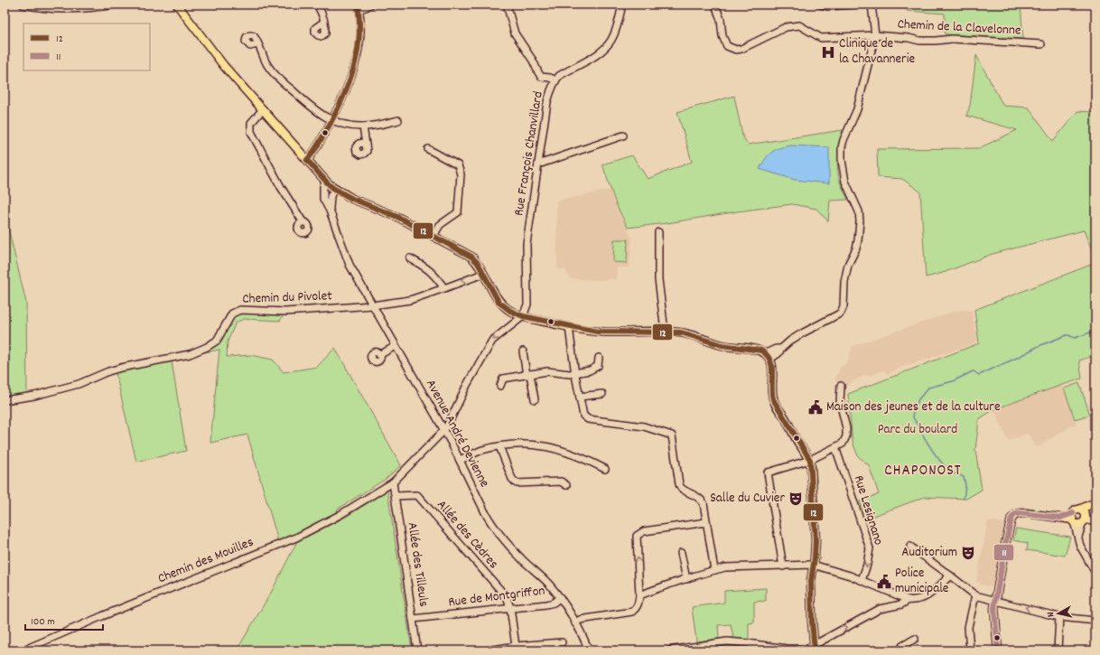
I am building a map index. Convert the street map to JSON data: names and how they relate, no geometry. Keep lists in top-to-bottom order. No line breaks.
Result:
{"streets":{"street":["Chemin de la Clavelonne","Rue François Chanvillard","Chemin du Pivolet","Avenue André Devienne","Rue Lesignano","Allée des Cèdres","Chemin des Mouilles","Allée des Tilleuls","Rue de Montgriffon"]},"crossings":[["Rue François Chanvillard","Chemin des Mouilles"],["Chemin du Pivolet","Avenue André Devienne"],["Avenue André Devienne","Chemin des Mouilles"],["Avenue André Devienne","Rue de Montgriffon"],["Allée des Cèdres","Allée des Tilleuls"],["Allée des Cèdres","Rue de Montgriffon"],["Chemin des Mouilles","Allée des Tilleuls"],["Allée des Tilleuls","Rue de Montgriffon"]],"one_way":["Rue Lesignano"],"districts":["CHAPONOST"],"parks":["Parc du boulard"],"places":{"hospital":["Clinique de la Chavannerie"],"public building":["Maison des jeunes et de la culture","Police municipale"],"theatre":["Salle du Cuvier","Auditorium"]},"lines":["transit line 12","transit line 11"],"legend":["12","11"],"scale_bar":"100 m","north":"left"}
